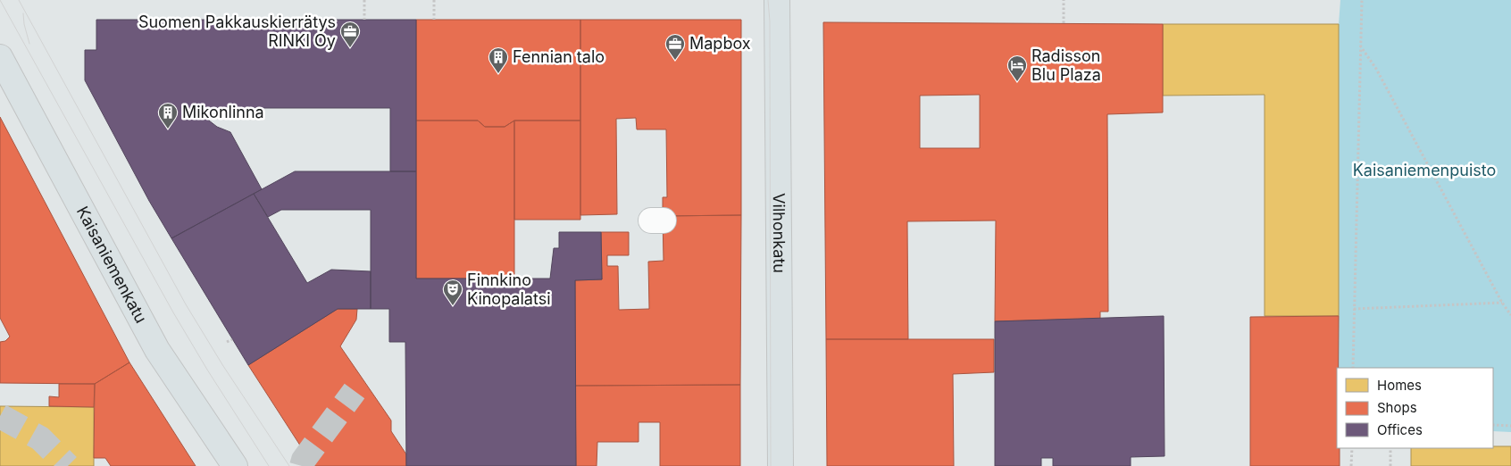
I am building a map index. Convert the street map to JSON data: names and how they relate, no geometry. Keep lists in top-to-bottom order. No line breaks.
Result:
{"streets":{"main road":["Vilhonkatu","Kaisaniemenkatu"]},"parks":["Kaisaniemenpuisto"],"places":{"office":["Suomen Pakkauskierrätys RINKI Oy","Mapbox"],"building":["Fennian talo","Mikonlinna"],"hotel":["Radisson Blu Plaza"],"theatre":["Finnkino Kinopalatsi"]},"legend":["Homes","Shops","Offices"]}
